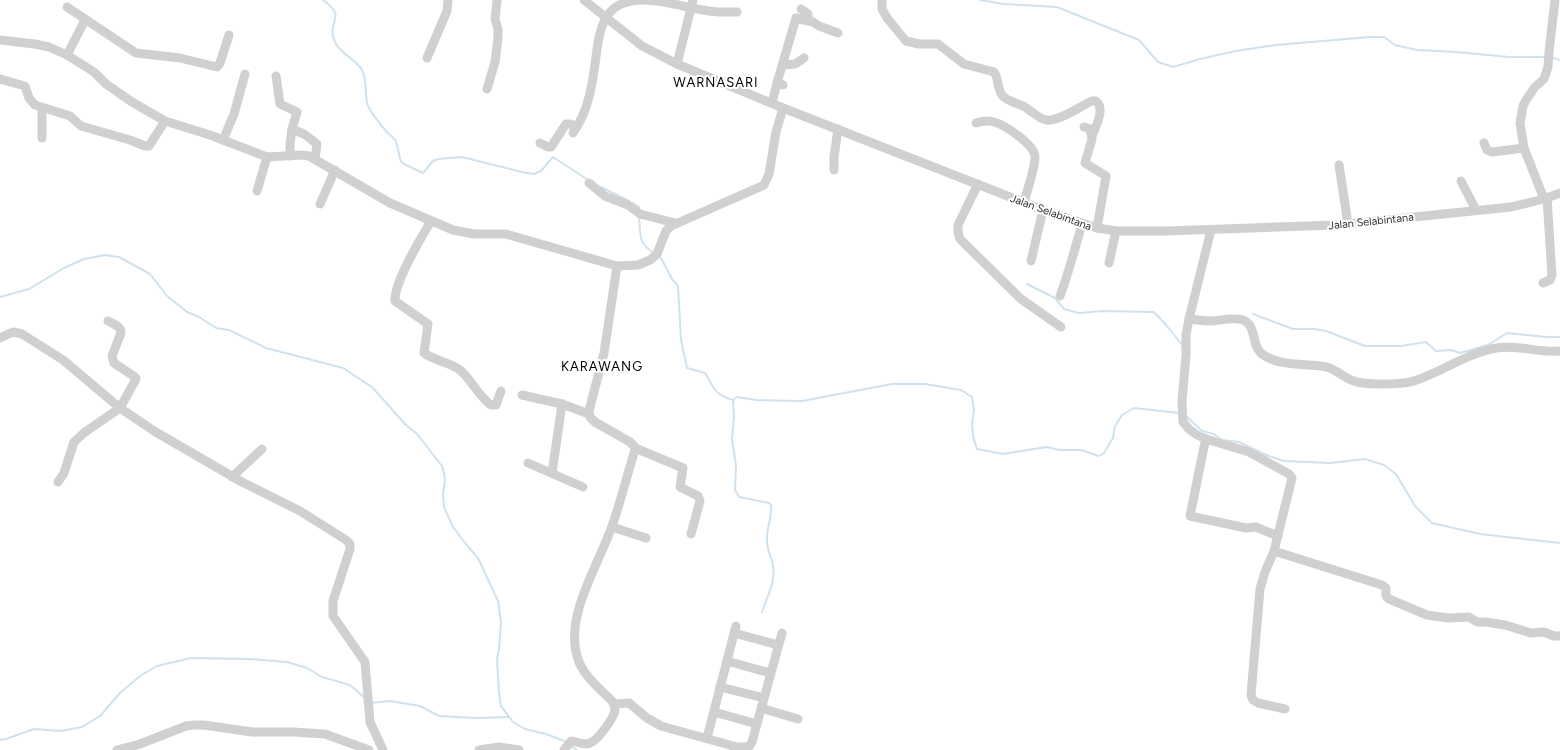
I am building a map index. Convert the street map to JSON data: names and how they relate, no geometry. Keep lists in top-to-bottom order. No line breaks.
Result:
{"streets":{"street":["Jalan Selabintana"]},"districts":["WARNASARI","KARAWANG"]}
